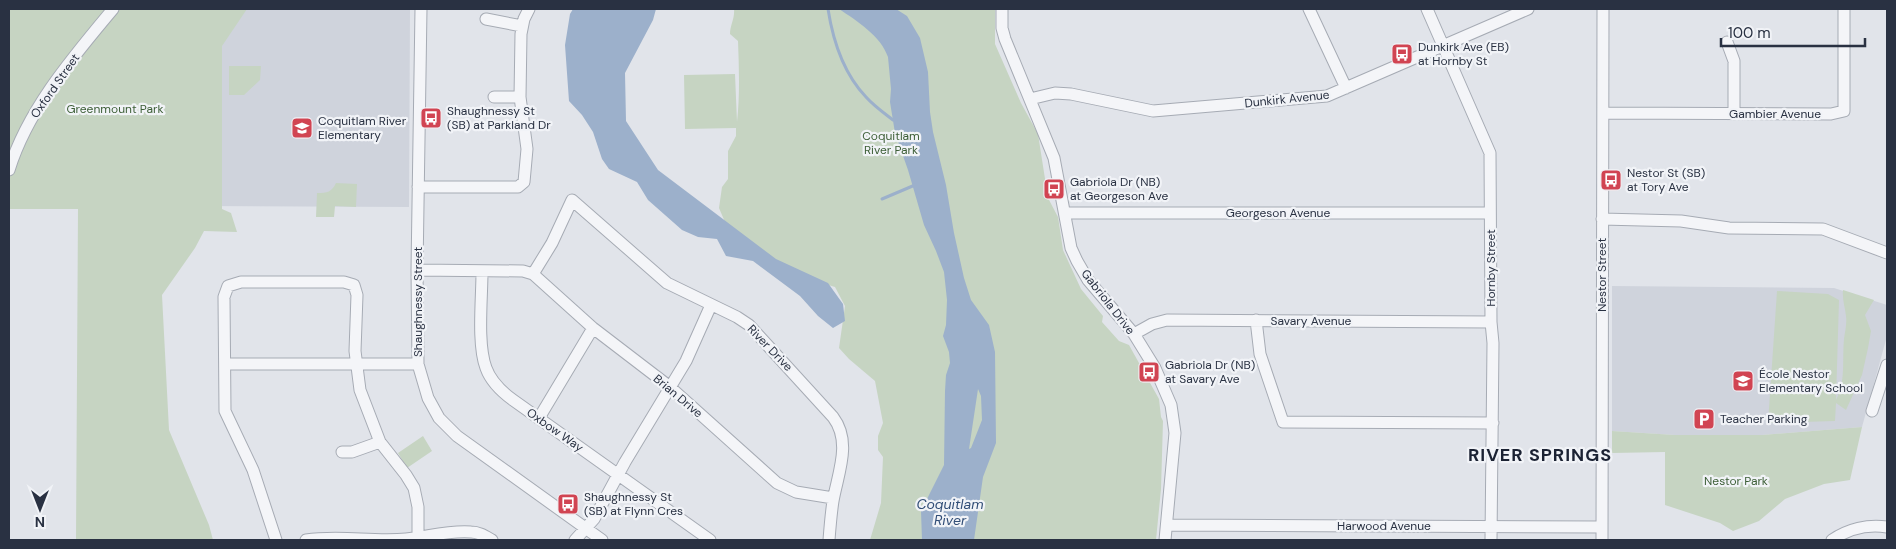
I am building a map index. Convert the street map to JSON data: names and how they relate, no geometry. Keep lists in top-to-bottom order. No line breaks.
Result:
{"streets":{"street":["Oxford Street","Dunkirk Avenue","Gambier Avenue","Georgeson Avenue","Hornby Street","Nestor Street","Shaughnessy Street","Gabriola Drive","Savary Avenue","River Drive","Brian Drive","Oxbow Way","Harwood Avenue"]},"crossings":[["Dunkirk Avenue","Hornby Street"],["Dunkirk Avenue","Gabriola Drive"],["Gambier Avenue","Nestor Street"],["Georgeson Avenue","Hornby Street"],["Georgeson Avenue","Gabriola Drive"],["Hornby Street","Savary Avenue"],["Hornby Street","Harwood Avenue"],["Nestor Street","Harwood Avenue"],["Gabriola Drive","Savary Avenue"],["Gabriola Drive","Harwood Avenue"],["River Drive","Brian Drive"]],"districts":["RIVER SPRINGS"],"water":["Coquitlam River"],"parks":["Greenmount Park","Coquitlam River Park","Nestor Park"],"places":{"bus stop":["Dunkirk Ave (EB) at Hornby St","Shaughnessy St (SB) at Parkland Dr","Nestor St (SB) at Tory Ave","Gabriola Dr (NB) at Georgeson Ave","Gabriola Dr (NB) at Savary Ave","Shaughnessy St (SB) at Flynn Cres"],"school or university":["Coquitlam River Elementary","École Nestor Elementary School"],"parking":["Teacher Parking"]},"scale_bar":"100 m","north":"bottom"}
